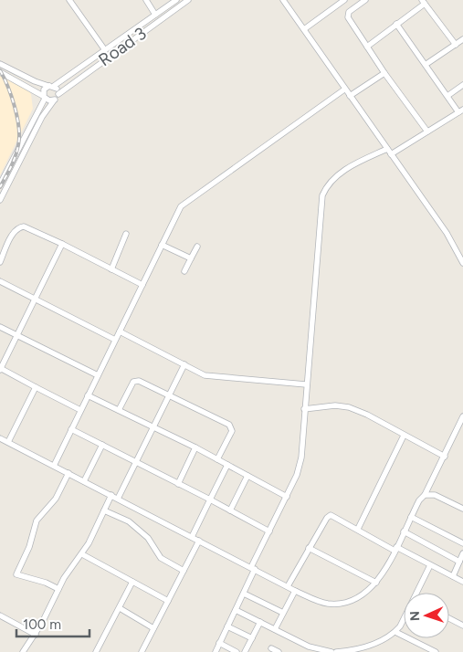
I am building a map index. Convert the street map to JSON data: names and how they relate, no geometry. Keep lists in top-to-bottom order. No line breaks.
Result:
{"streets":{"street":["Road 3"]},"scale_bar":"100 m","north":"left"}
